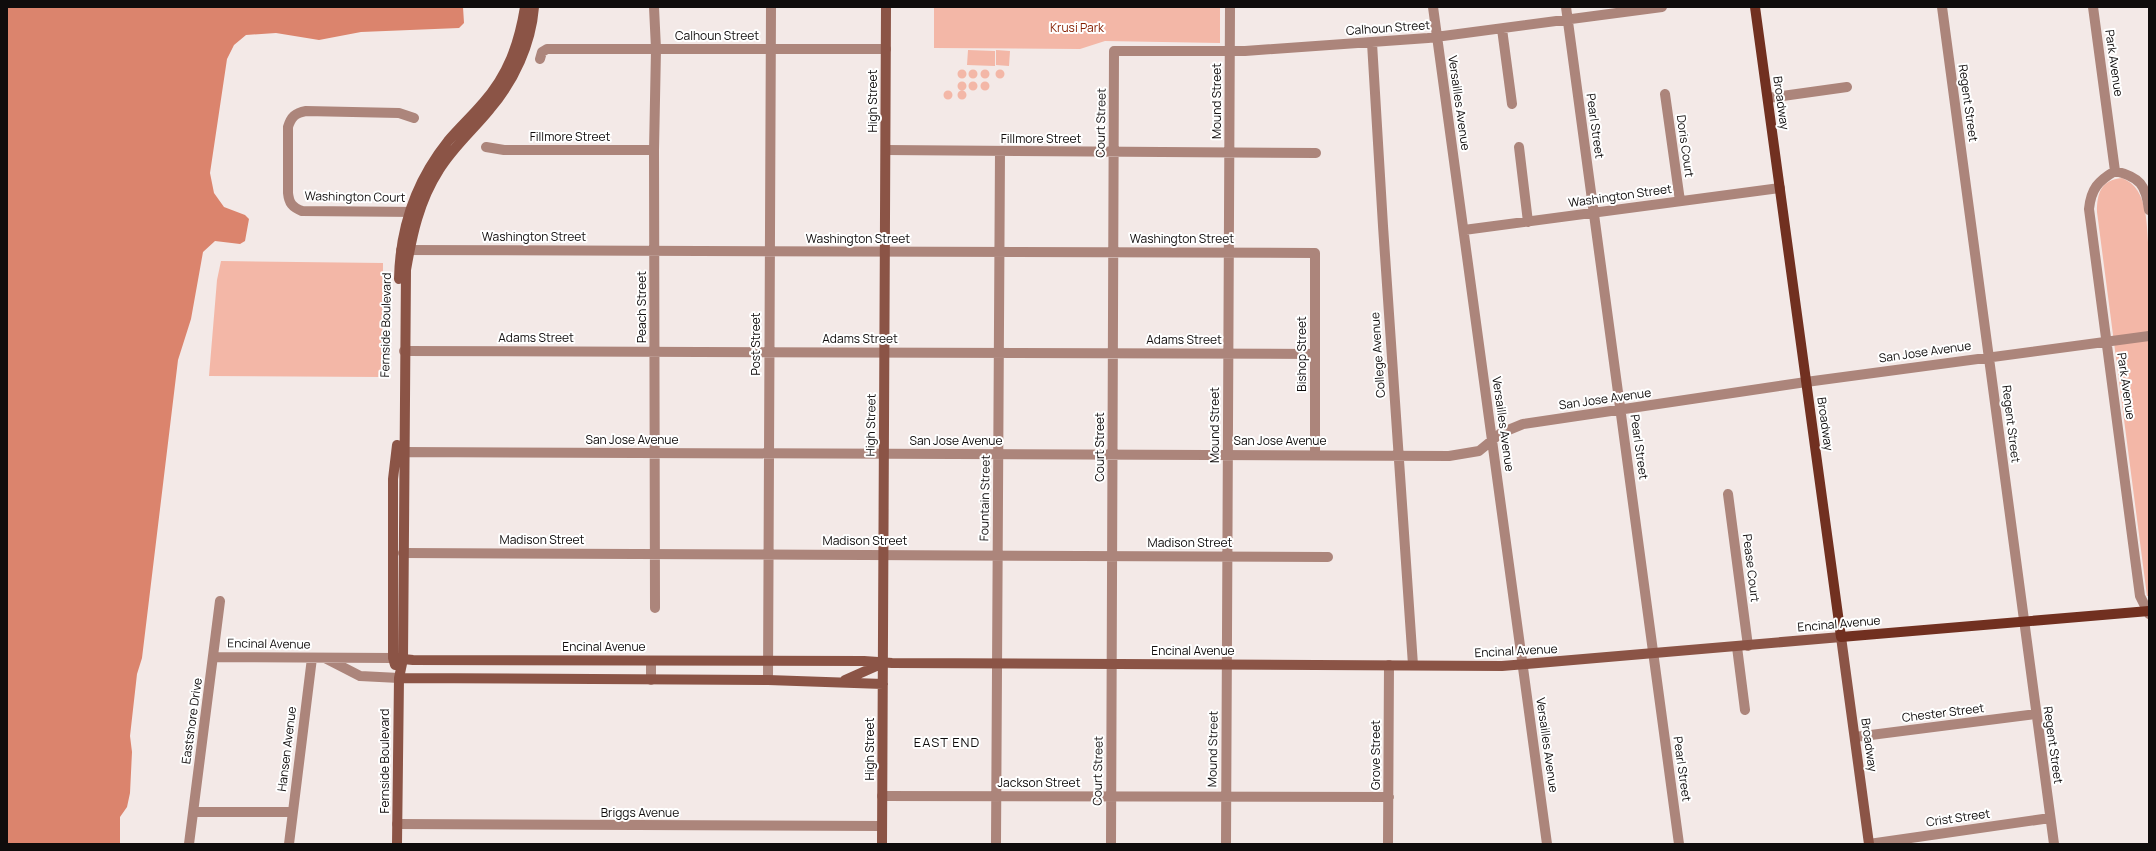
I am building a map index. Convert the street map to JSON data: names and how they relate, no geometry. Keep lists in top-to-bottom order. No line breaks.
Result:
{"streets":{"main road":["High Street","Broadway","Fernside Boulevard","Encinal Avenue"],"street":["Calhoun Street","Park Avenue","Mound Street","Versailles Avenue","Regent Street","Court Street","Pearl Street","Fillmore Street","Doris Court","Washington Street","Washington Court","Peach Street","Adams Street","Post Street","San Jose Avenue","Bishop Street","College Avenue","Fountain Street","Madison Street","Pease Court","Chester Street","Eastshore Drive","Hansen Avenue","Grove Street","Jackson Street","Briggs Avenue","Crist Street"]},"crossings":[["Calhoun Street","High Street"],["Calhoun Street","Mound Street"],["Calhoun Street","Versailles Avenue"],["Calhoun Street","Court Street"],["Calhoun Street","Pearl Street"],["Calhoun Street","Peach Street"],["Calhoun Street","Post Street"],["Calhoun Street","College Avenue"],["Park Avenue","San Jose Avenue"],["Park Avenue","Encinal Avenue"],["High Street","Fillmore Street"],["High Street","Washington Street"],["High Street","Adams Street"],["High Street","San Jose Avenue"],["High Street","Madison Street"],["High Street","Encinal Avenue"],["High Street","Jackson Street"],["High Street","Briggs Avenue"],["Mound Street","Fillmore Street"],["Mound Street","Washington Street"],["Mound Street","Adams Street"],["Mound Street","San Jose Avenue"],["Mound Street","Madison Street"],["Mound Street","Encinal Avenue"],["Mound Street","Jackson Street"],["Versailles Avenue","Washington Street"],["Versailles Avenue","San Jose Avenue"],["Versailles Avenue","Encinal Avenue"],["Broadway","Washington Street"],["Broadway","San Jose Avenue"],["Broadway","Encinal Avenue"],["Broadway","Chester Street"],["Broadway","Crist Street"],["Regent Street","San Jose Avenue"],["Regent Street","Encinal Avenue"],["Regent Street","Chester Street"],["Regent Street","Crist Street"],["Court Street","Fillmore Street"],["Court Street","Washington Street"],["Court Street","Adams Street"],["Court Street","San Jose Avenue"],["Court Street","Madison Street"],["Court Street","Encinal Avenue"],["Court Street","Jackson Street"],["Pearl Street","Washington Street"],["Pearl Street","San Jose Avenue"],["Pearl Street","Encinal Avenue"],["Fillmore Street","Peach Street"],["Fillmore Street","Fountain Street"],["Doris Court","Washington Street"],["Washington Street","Peach Street"],["Washington Street","Fernside Boulevard"],["Washington Street","Post Street"],["Washington Street","Bishop Street"],["Washington Street","Fountain Street"],["Washington Court","Fernside Boulevard"],["Peach Street","Adams Street"],["Peach Street","San Jose Avenue"],["Peach Street","Madison Street"],["Fernside Boulevard","Adams Street"],["Fernside Boulevard","San Jose Avenue"],["Fernside Boulevard","Madison Street"],["Fernside Boulevard","Encinal Avenue"],["Fernside Boulevard","Briggs Avenue"],["Adams Street","Post Street"],["Adams Street","Bishop Street"],["Adams Street","Fountain Street"],["Post Street","San Jose Avenue"],["Post Street","Madison Street"],["Post Street","Encinal Avenue"],["San Jose Avenue","Bishop Street"],["San Jose Avenue","College Avenue"],["San Jose Avenue","Fountain Street"],["College Avenue","Encinal Avenue"],["Fountain Street","Madison Street"],["Fountain Street","Encinal Avenue"],["Fountain Street","Jackson Street"],["Pease Court","Encinal Avenue"],["Encinal Avenue","Eastshore Drive"],["Encinal Avenue","Hansen Avenue"],["Encinal Avenue","Grove Street"],["Grove Street","Jackson Street"]],"districts":["EAST END"],"parks":["Krusi Park"]}
